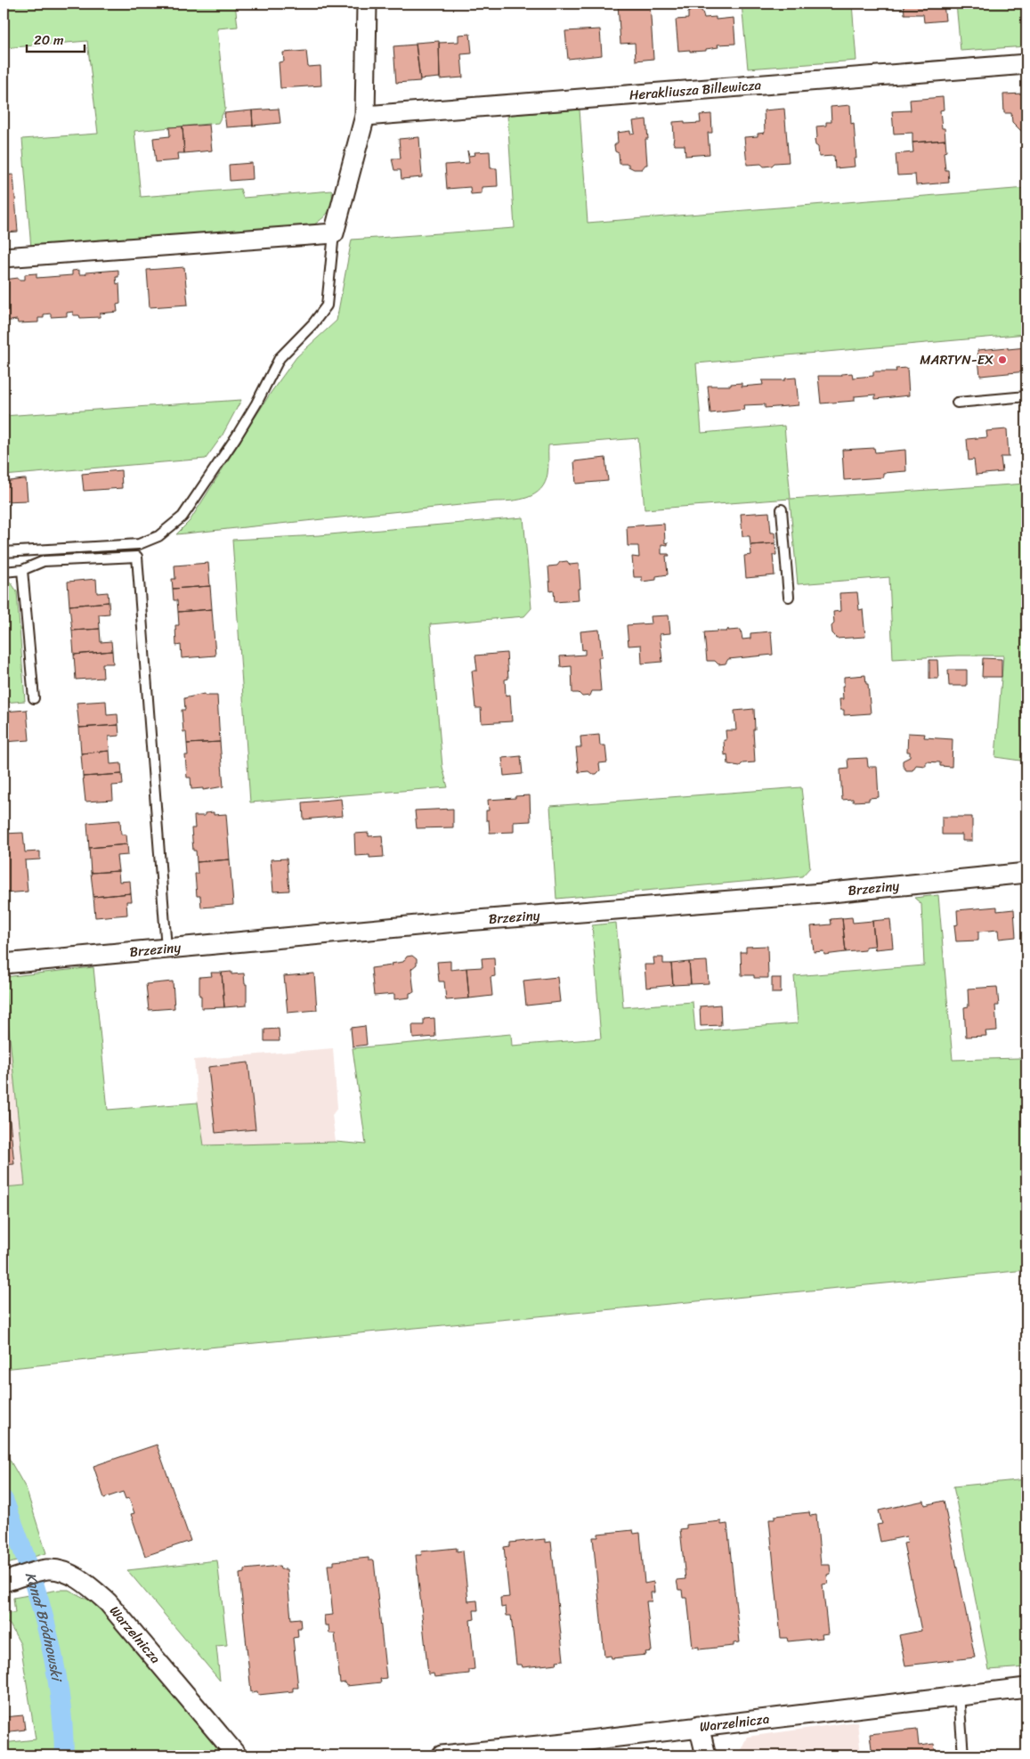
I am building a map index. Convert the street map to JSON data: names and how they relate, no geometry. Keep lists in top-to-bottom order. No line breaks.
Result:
{"streets":{"street":["Herakliusza Billewicza","Brzeziny","Warzelnicza"]},"water":["Kanał Bródnowski"],"places":["MARTYN-EX"],"scale_bar":"20 m"}
